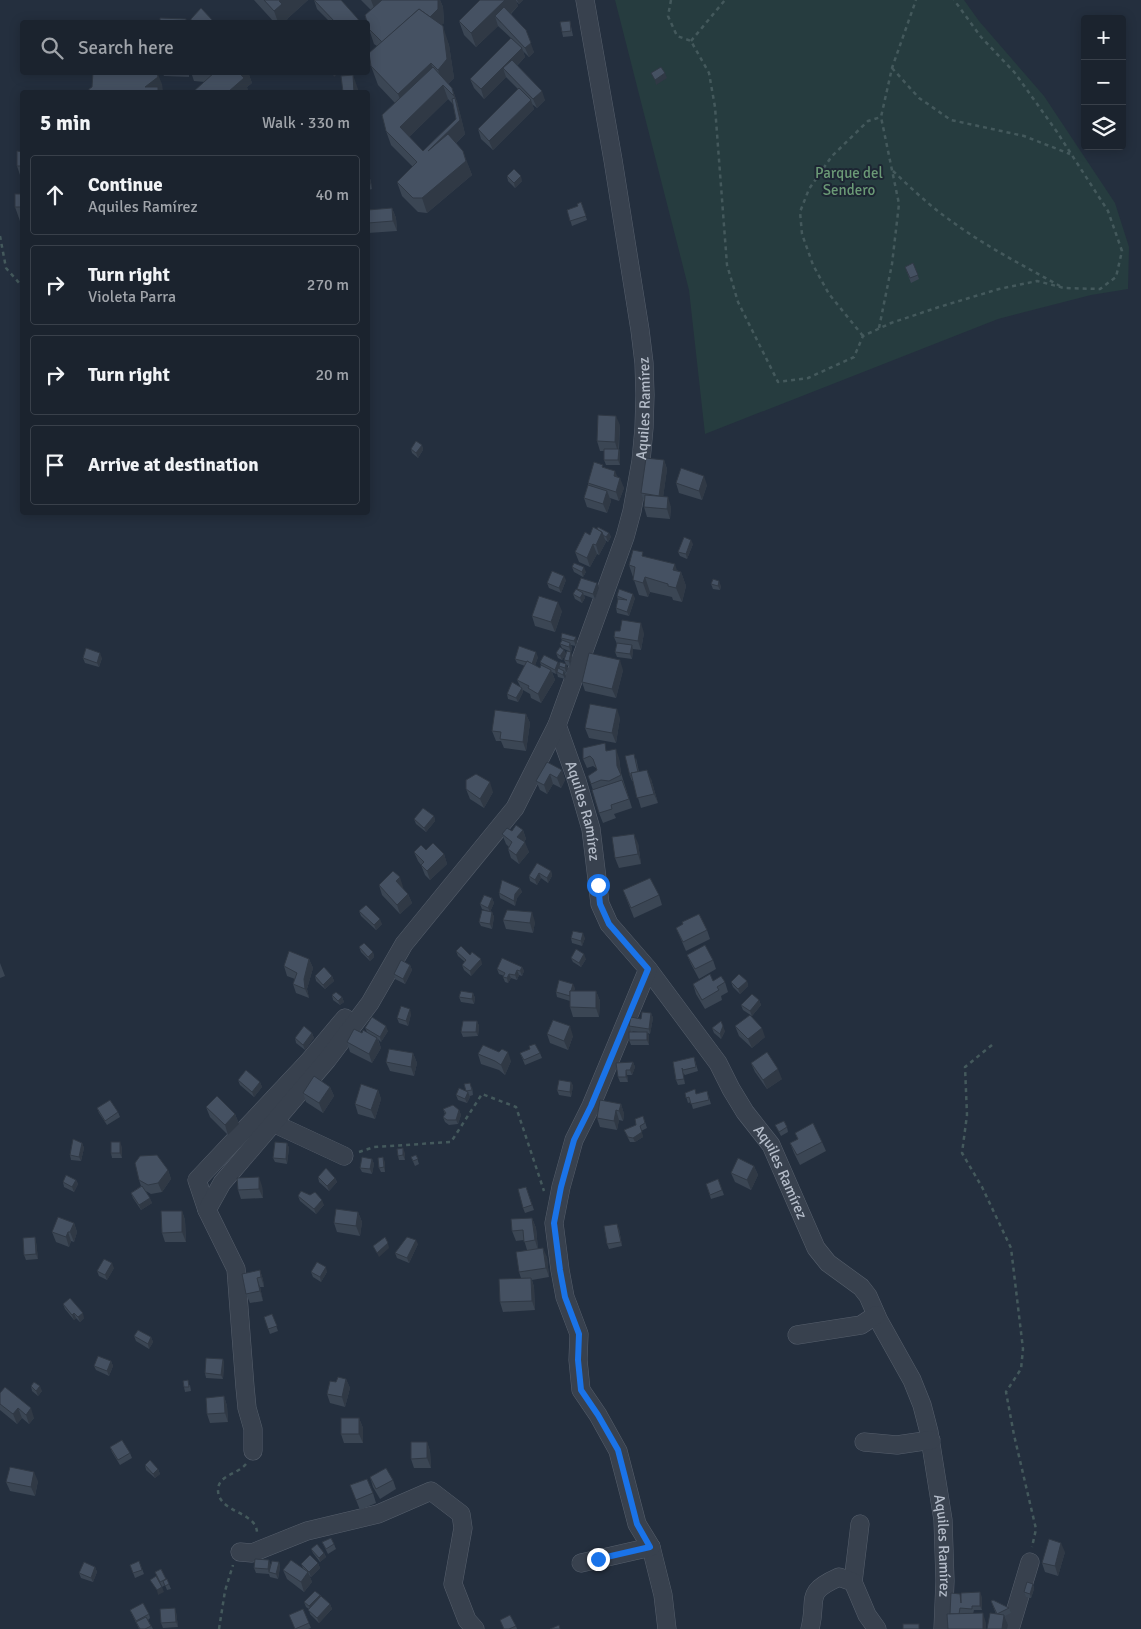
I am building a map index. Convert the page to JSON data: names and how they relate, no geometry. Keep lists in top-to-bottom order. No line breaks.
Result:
{"streets":{"street":["Aquiles Ramírez"]},"parks":["Parque del Sendero"],"page":{"map_buttons":["+","−"],"search":"Search here","heading":["5 min","Walk · 330 m"],"list":[["Continue","Aquiles Ramírez","40 m"],["Turn right","Violeta Parra","270 m"],["Turn right","20 m"],"Arrive at destination"]}}
